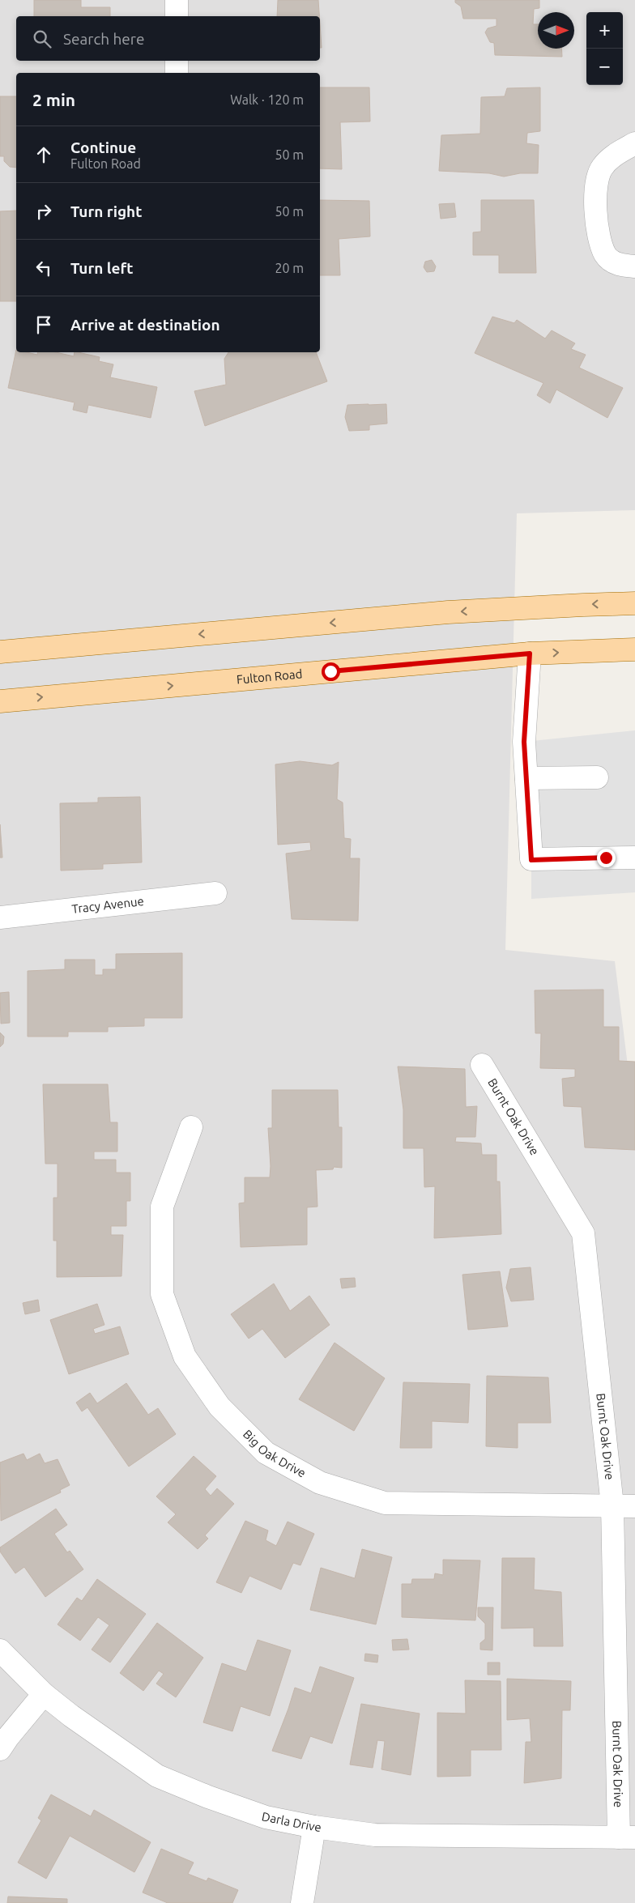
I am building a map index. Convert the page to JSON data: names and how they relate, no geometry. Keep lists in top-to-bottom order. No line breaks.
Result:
{"streets":{"main road":["Fulton Road"],"street":["Tracy Avenue","Burnt Oak Drive","Big Oak Drive","Darla Drive"]},"crossings":[["Burnt Oak Drive","Big Oak Drive"],["Burnt Oak Drive","Darla Drive"]],"north":"right","page":{"map_buttons":["+","−"],"search":"Search here","heading":["2 min","Walk · 120 m"],"list":[["Continue","Fulton Road","50 m"],["Turn right","50 m"],["Turn left","20 m"],"Arrive at destination"]}}
